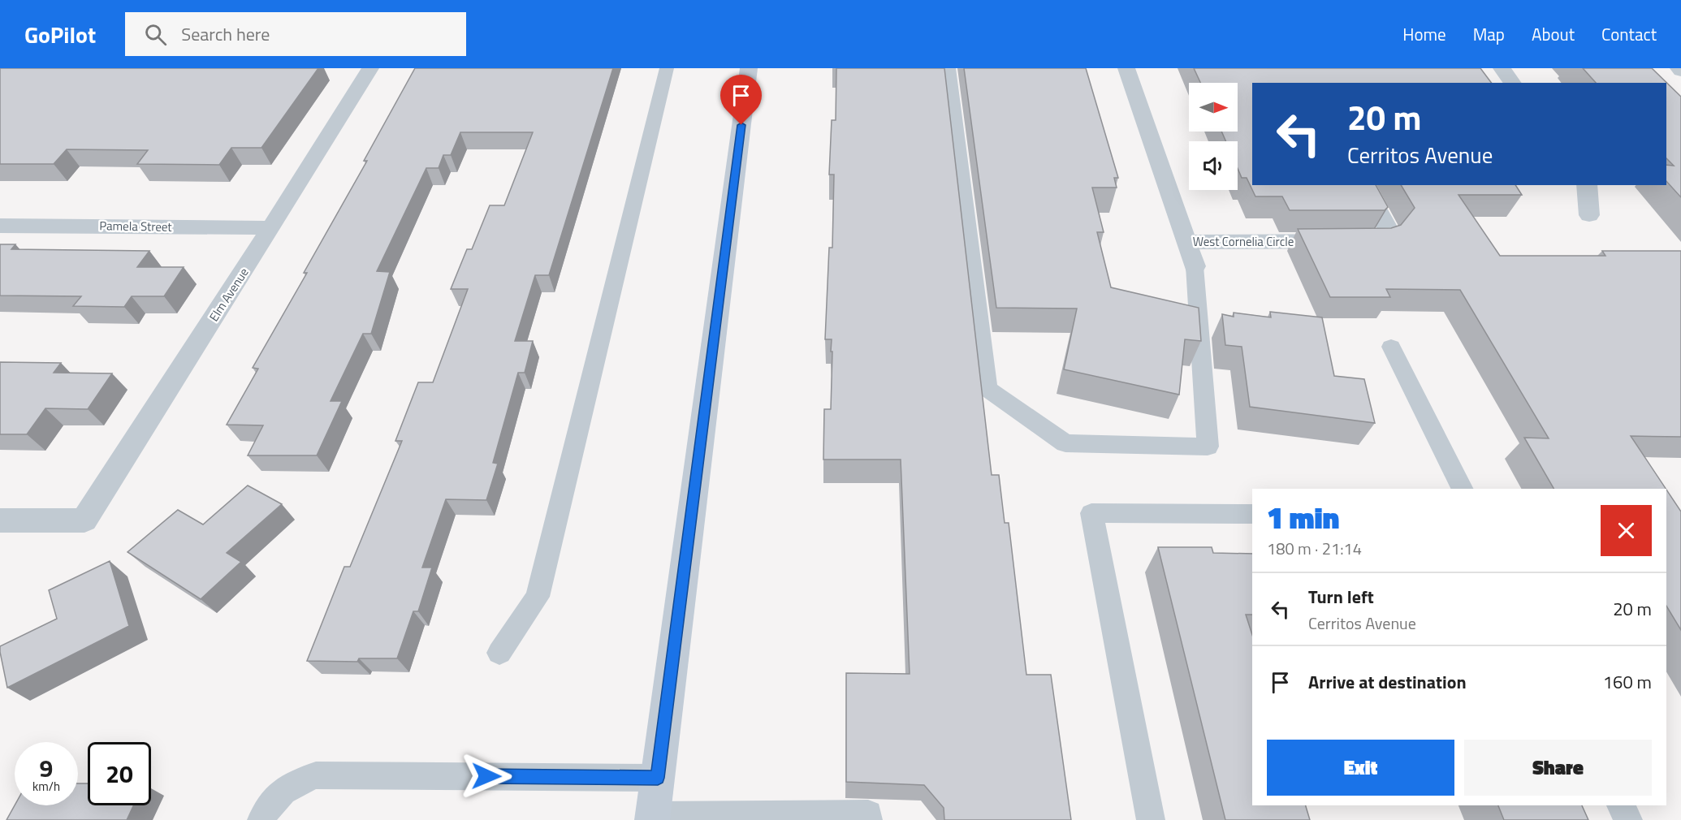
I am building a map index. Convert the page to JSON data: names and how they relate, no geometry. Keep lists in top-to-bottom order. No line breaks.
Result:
{"streets":{"street":["Pamela Street","West Cornelia Circle","Elm Avenue"]},"crossings":[["Pamela Street","Elm Avenue"]],"north":"right","page":{"header":"GoPilot","search":"Search here","nav":["Home","Map","About","Contact"],"turn":["20 m","Cerritos Avenue"],"heading":["1 min","180 m · 21:14"],"list":[{"name":"Turn left","note":"Cerritos Avenue","value":"20 m"},{"name":"Arrive at destination","value":"160 m"}],"buttons":["Exit","Share"],"speed":"9 km/h","limit":"20"}}
